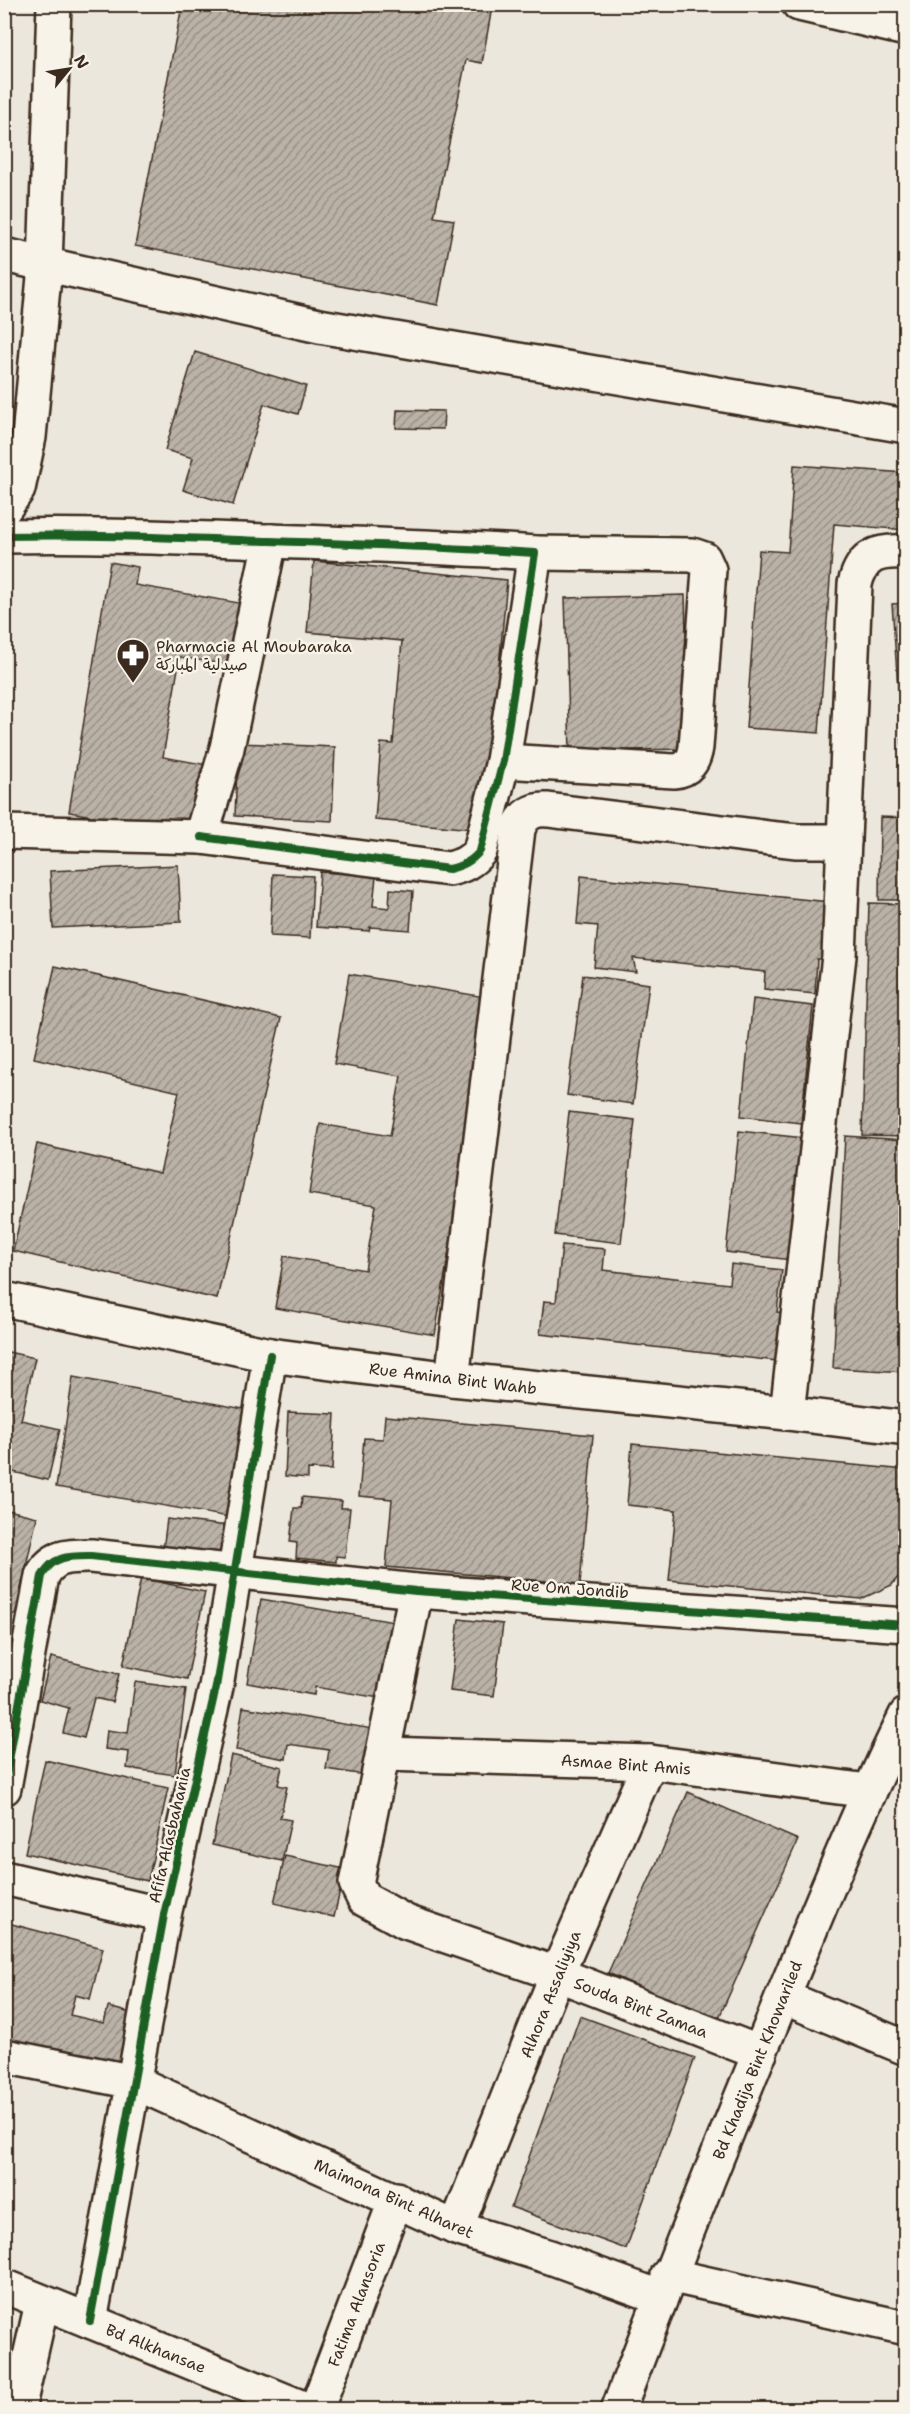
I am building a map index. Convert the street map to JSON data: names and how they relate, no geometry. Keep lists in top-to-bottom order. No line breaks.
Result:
{"streets":{"street":["Rue Amina Bint Wahb","Rue Om Jondib","Asmae Bint Amis","Afifa Alasbahania","Alhora Assaliyiya","Souda Bint Zamaa","Bd Khadija Bint Khowariled","Maimona Bint Alharet","Fatima Alansoria","Bd Alkhansae"]},"crossings":[["Rue Amina Bint Wahb","Afifa Alasbahania"],["Rue Om Jondib","Afifa Alasbahania"],["Asmae Bint Amis","Alhora Assaliyiya"],["Asmae Bint Amis","Souda Bint Zamaa"],["Asmae Bint Amis","Bd Khadija Bint Khowariled"],["Afifa Alasbahania","Maimona Bint Alharet"],["Afifa Alasbahania","Bd Alkhansae"],["Alhora Assaliyiya","Souda Bint Zamaa"],["Alhora Assaliyiya","Maimona Bint Alharet"],["Souda Bint Zamaa","Bd Khadija Bint Khowariled"],["Bd Khadija Bint Khowariled","Maimona Bint Alharet"],["Maimona Bint Alharet","Fatima Alansoria"]],"places":{"pharmacy":["Pharmacie Al Moubaraka صيدلية المباركة"]},"north":"top right"}
